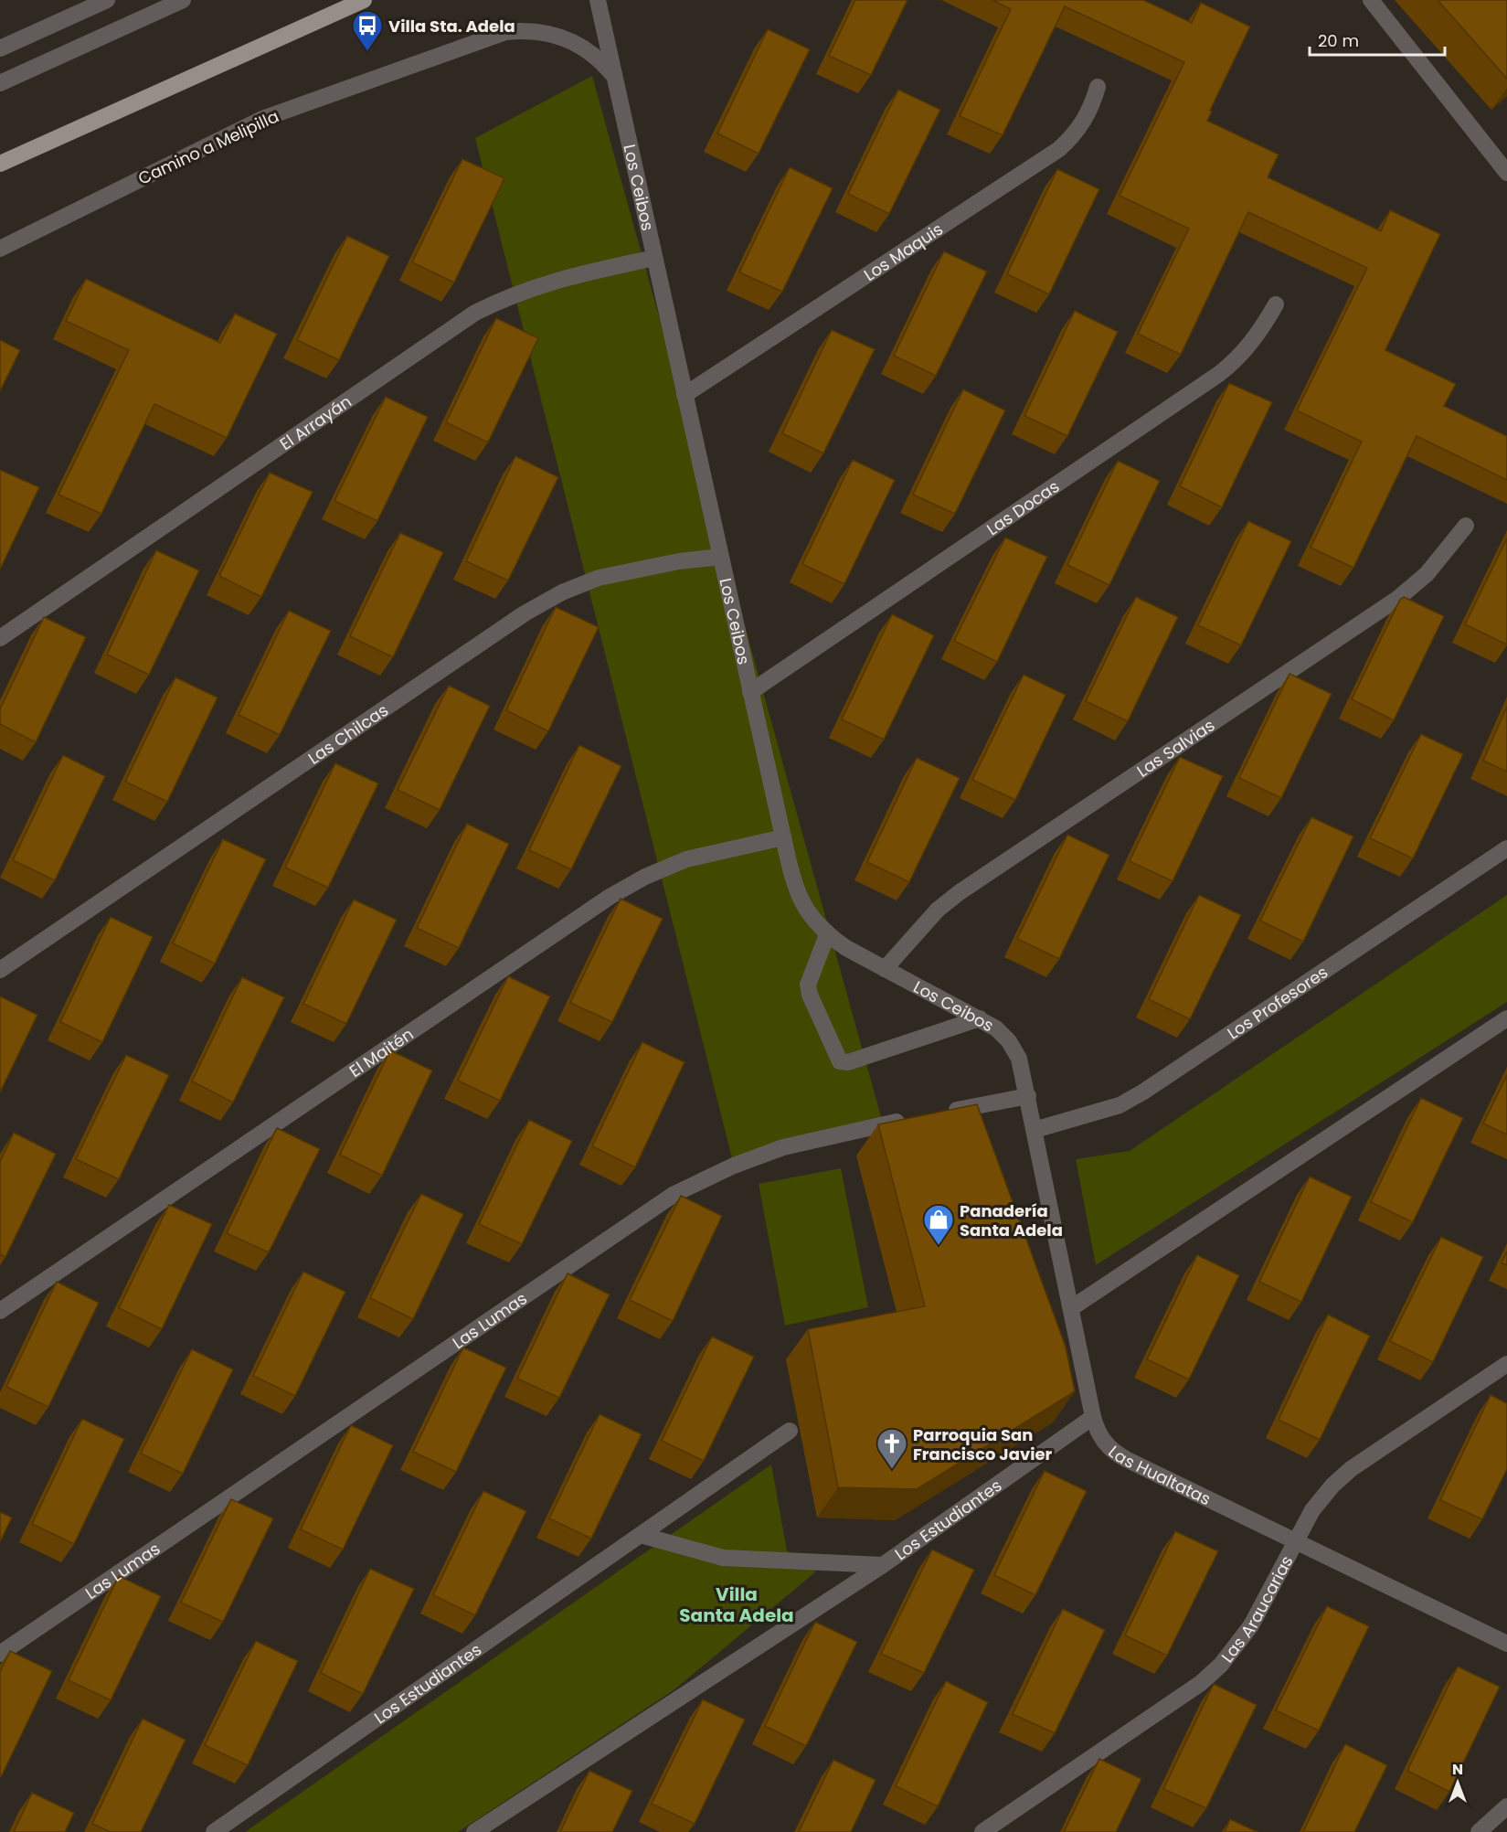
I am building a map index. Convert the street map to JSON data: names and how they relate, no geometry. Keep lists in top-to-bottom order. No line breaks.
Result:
{"streets":{"street":["Camino a Melipilla","Los Ceibos","Los Maquis","El Arrayán","Las Docas","Las Chilcas","Las Salvias","Los Profesores","El Maitén","Las Lumas","Las Hualtatas","Los Estudiantes","Las Araucarias"]},"crossings":[["Camino a Melipilla","Los Ceibos"],["Los Ceibos","Los Maquis"],["Los Ceibos","El Arrayán"],["Los Ceibos","Las Docas"],["Los Ceibos","Las Chilcas"],["Los Ceibos","Las Salvias"],["Los Ceibos","Los Profesores"],["Los Ceibos","El Maitén"],["Los Ceibos","Las Hualtatas"],["Los Profesores","Las Hualtatas"],["Las Hualtatas","Los Estudiantes"],["Las Hualtatas","Las Araucarias"]],"districts":["Villa Santa Adela"],"places":{"bus stop":["Villa Sta. Adela"],"shop":["Panadería Santa Adela"],"church":["Parroquia San Francisco Javier"]},"scale_bar":"20 m","north":"top"}
